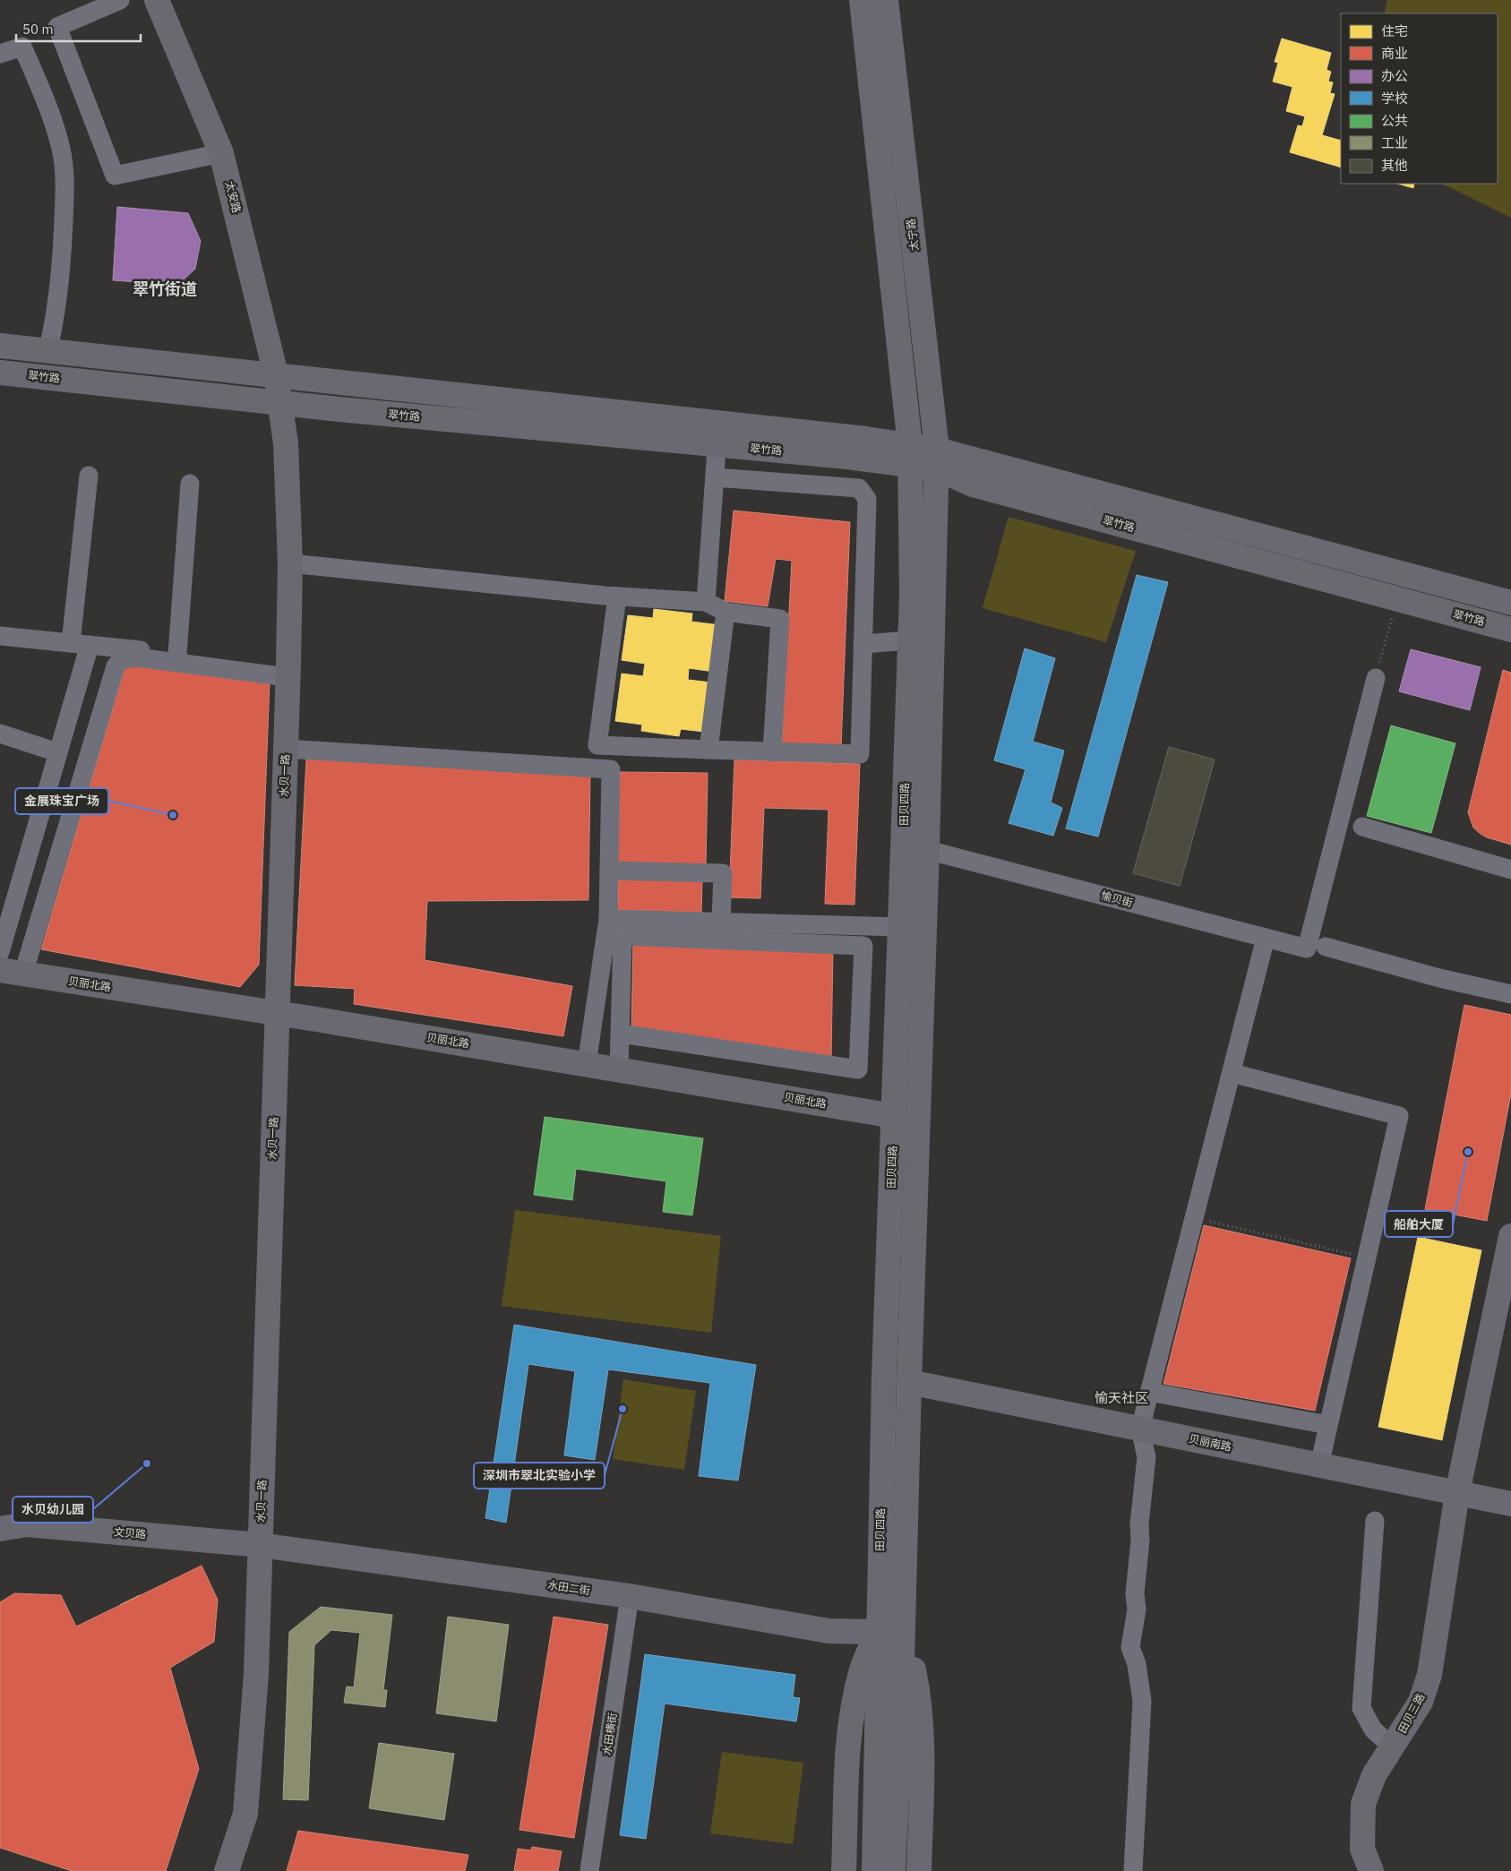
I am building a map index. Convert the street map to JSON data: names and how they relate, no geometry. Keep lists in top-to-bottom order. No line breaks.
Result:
{"streets":{"main road":["太安路","太宁路","翠竹路","水贝一路","田贝四路","贝丽北路","贝丽南路","文贝路","水田二街","田贝三路"],"street":["愉贝街","水田横街"]},"crossings":[["太安路","翠竹路"],["太安路","水贝一路"],["太宁路","翠竹路"],["太宁路","田贝四路"],["翠竹路","水贝一路"],["翠竹路","田贝四路"],["水贝一路","贝丽北路"],["水贝一路","文贝路"],["水贝一路","水田二街"],["田贝四路","愉贝街"],["田贝四路","贝丽北路"],["田贝四路","贝丽南路"],["田贝四路","水田二街"],["贝丽南路","田贝三路"],["文贝路","水田二街"],["水田二街","水田横街"]],"districts":["翠竹街道","愉天社区"],"places":["金展珠宝广场","船舶大厦","深圳市翠北实验小学","水贝幼儿园"],"legend":["住宅","商业","办公","学校","公共","工业","其他"],"scale_bar":"50 m"}
